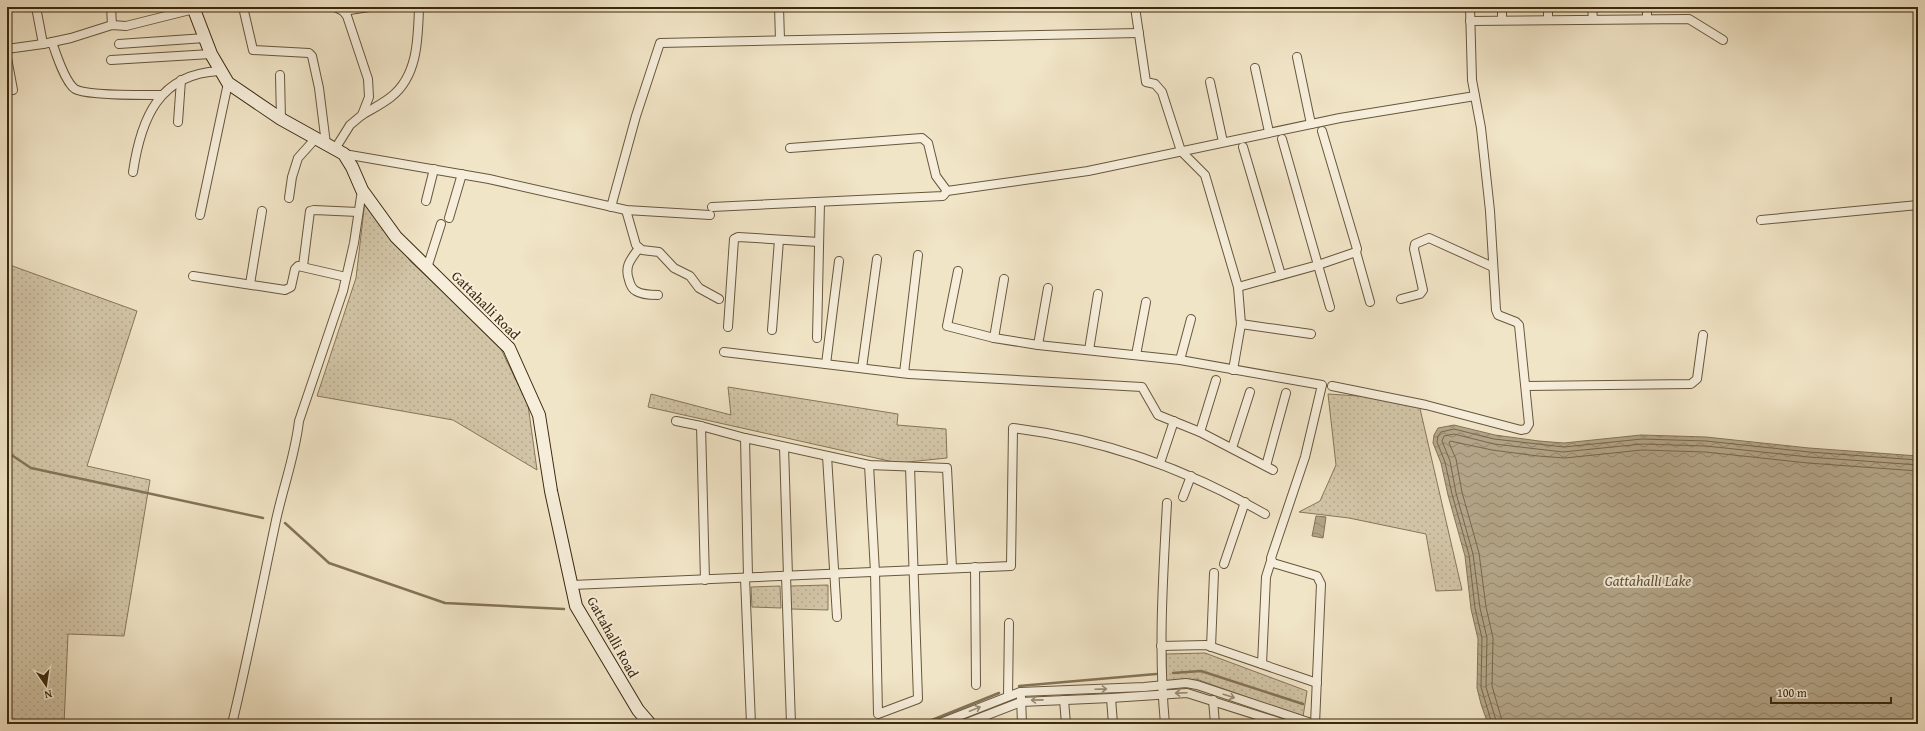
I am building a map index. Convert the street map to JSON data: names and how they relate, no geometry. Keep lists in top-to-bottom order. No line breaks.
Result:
{"streets":{"main road":["Gattahalli Road"]},"water":["Gattahalli Lake"],"scale_bar":"100 m","north":"bottom"}
